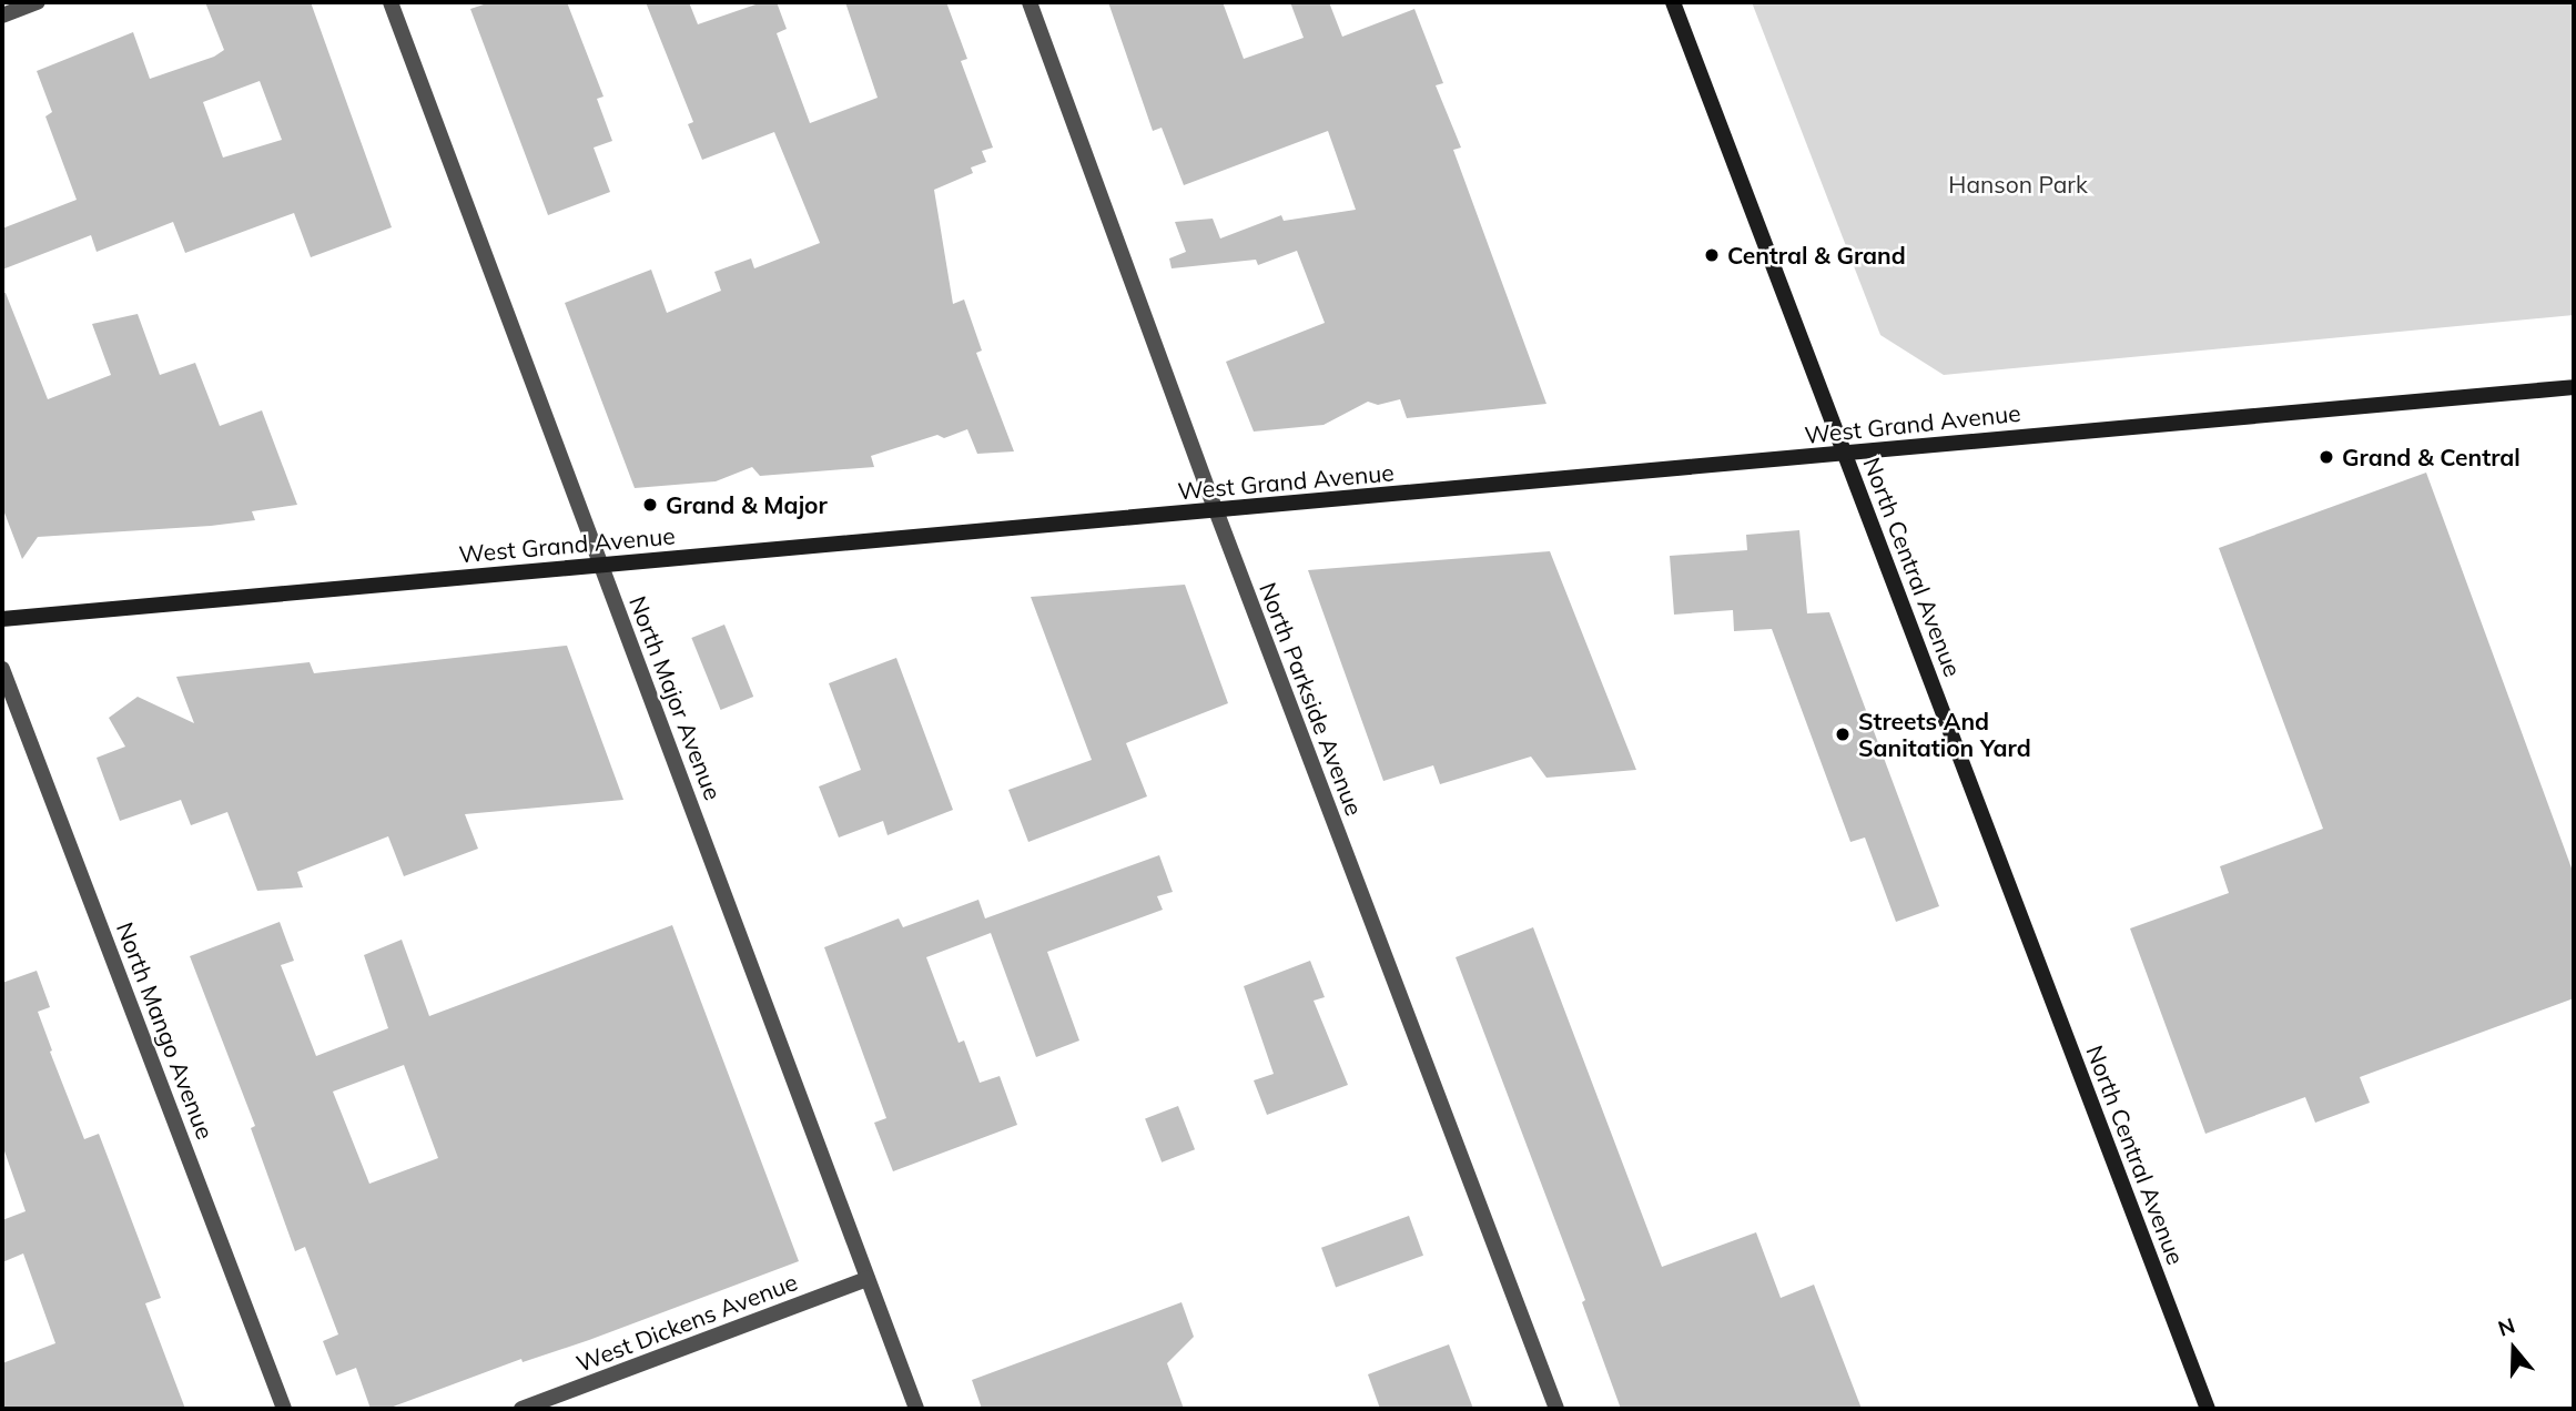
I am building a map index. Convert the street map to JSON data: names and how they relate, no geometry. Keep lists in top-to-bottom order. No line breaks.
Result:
{"streets":{"main road":["West Grand Avenue","North Central Avenue"],"street":["North Major Avenue","North Parkside Avenue","North Mango Avenue","West Dickens Avenue"]},"crossings":[["West Grand Avenue","North Central Avenue"],["West Grand Avenue","North Major Avenue"],["West Grand Avenue","North Parkside Avenue"],["North Major Avenue","West Dickens Avenue"]],"parks":["Hanson Park"],"places":["Central & Grand","Grand & Central","Grand & Major","Streets And Sanitation Yard"],"north":"top"}
